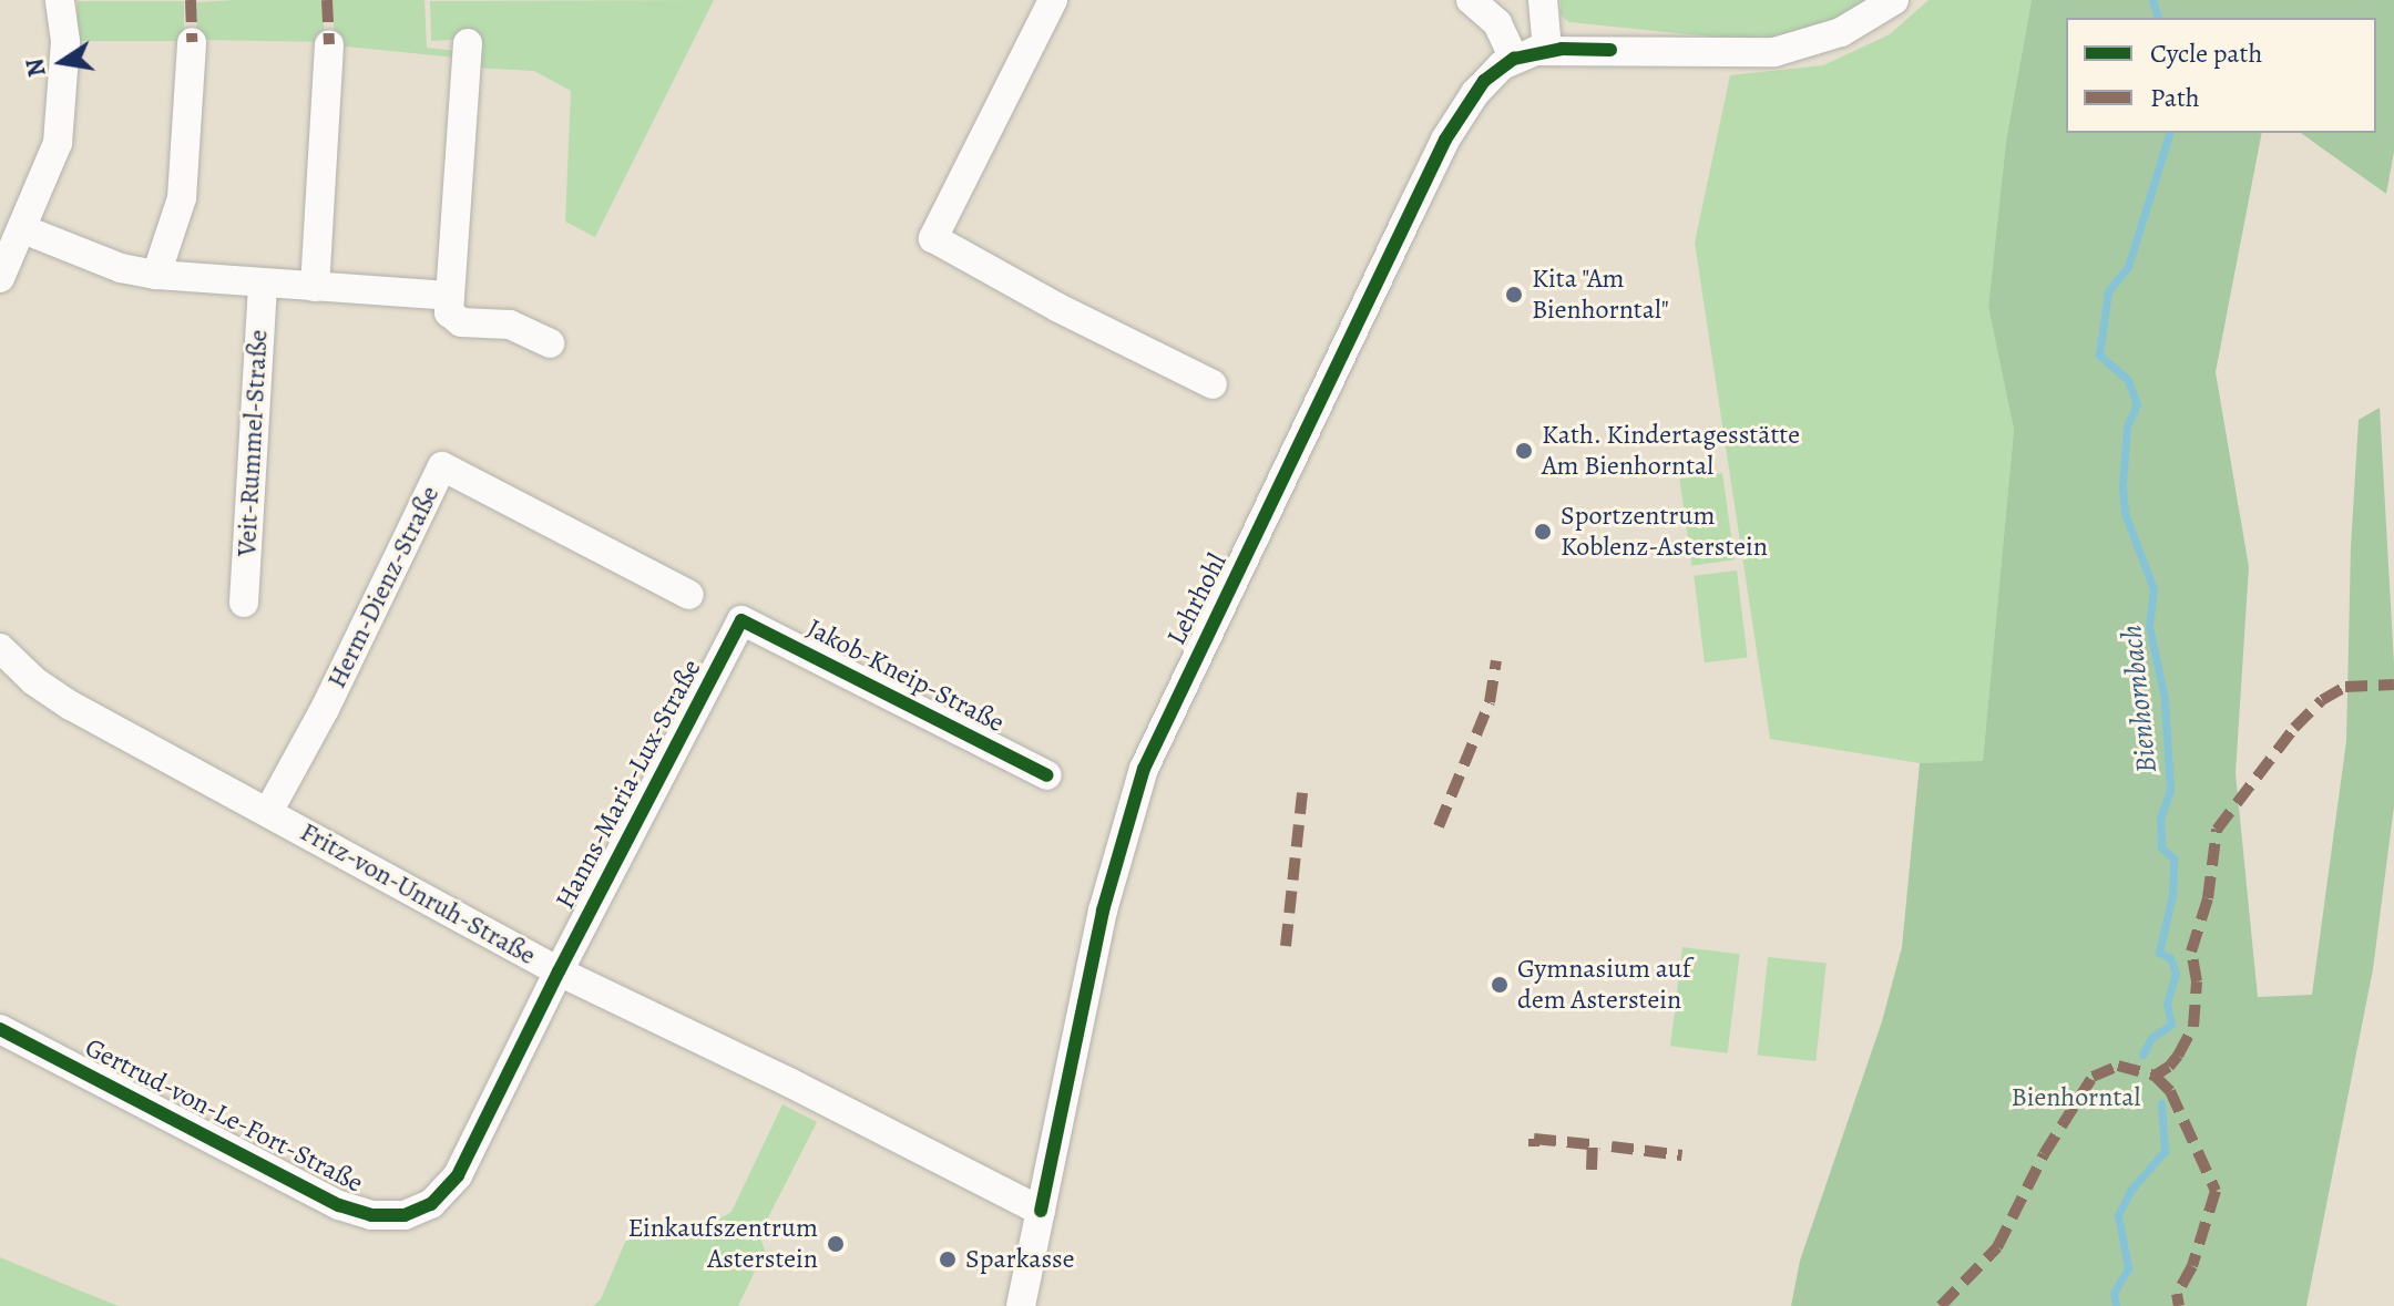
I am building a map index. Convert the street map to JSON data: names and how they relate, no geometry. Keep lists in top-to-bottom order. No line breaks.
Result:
{"streets":{"street":["Veit-Rummel-Straße","Herm-Dienz-Straße","Lehrhohl","Jakob-Kneip-Straße","Hanns-Maria-Lux-Straße","Fritz-von-Unruh-Straße","Gertrud-von-Le-Fort-Straße"]},"crossings":[["Herm-Dienz-Straße","Fritz-von-Unruh-Straße"],["Lehrhohl","Fritz-von-Unruh-Straße"],["Jakob-Kneip-Straße","Hanns-Maria-Lux-Straße"],["Hanns-Maria-Lux-Straße","Fritz-von-Unruh-Straße"],["Hanns-Maria-Lux-Straße","Gertrud-von-Le-Fort-Straße"],["Fritz-von-Unruh-Straße","Gertrud-von-Le-Fort-Straße"]],"water":["Bienhornbach"],"parks":["Bienhorntal"],"places":["Kita \"Am Bienhorntal\"","Kath. Kindertagesstätte Am Bienhorntal","Sportzentrum Koblenz-Asterstein","Gymnasium auf dem Asterstein","Einkaufszentrum Asterstein","Sparkasse"],"legend":["Cycle path","Path"],"north":"left"}
